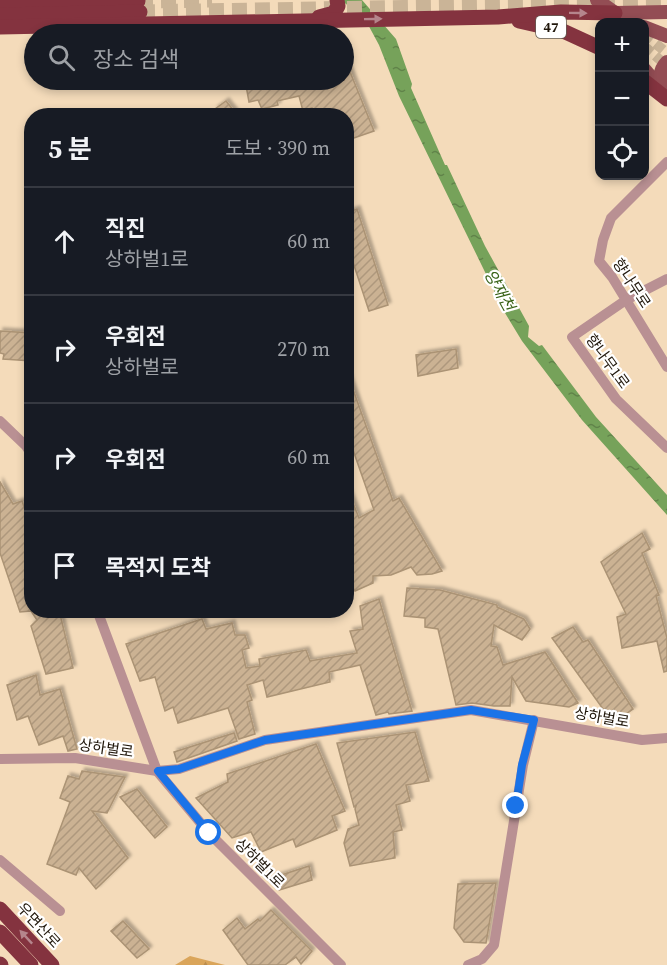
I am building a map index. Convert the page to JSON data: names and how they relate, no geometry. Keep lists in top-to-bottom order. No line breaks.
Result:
{"streets":{"highway":["47","우면산로"],"street":["향나무로","향나무1로","상하벌로","상하벌1로"]},"crossings":[["향나무로","향나무1로"],["상하벌로","상하벌1로"]],"water":["양재천"],"page":{"map_buttons":["+","−"],"search":"장소 검색","heading":["5 분","도보 · 390 m"],"list":[["직진","상하벌1로","60 m"],["우회전","상하벌로","270 m"],["우회전","60 m"],"목적지 도착"]}}
